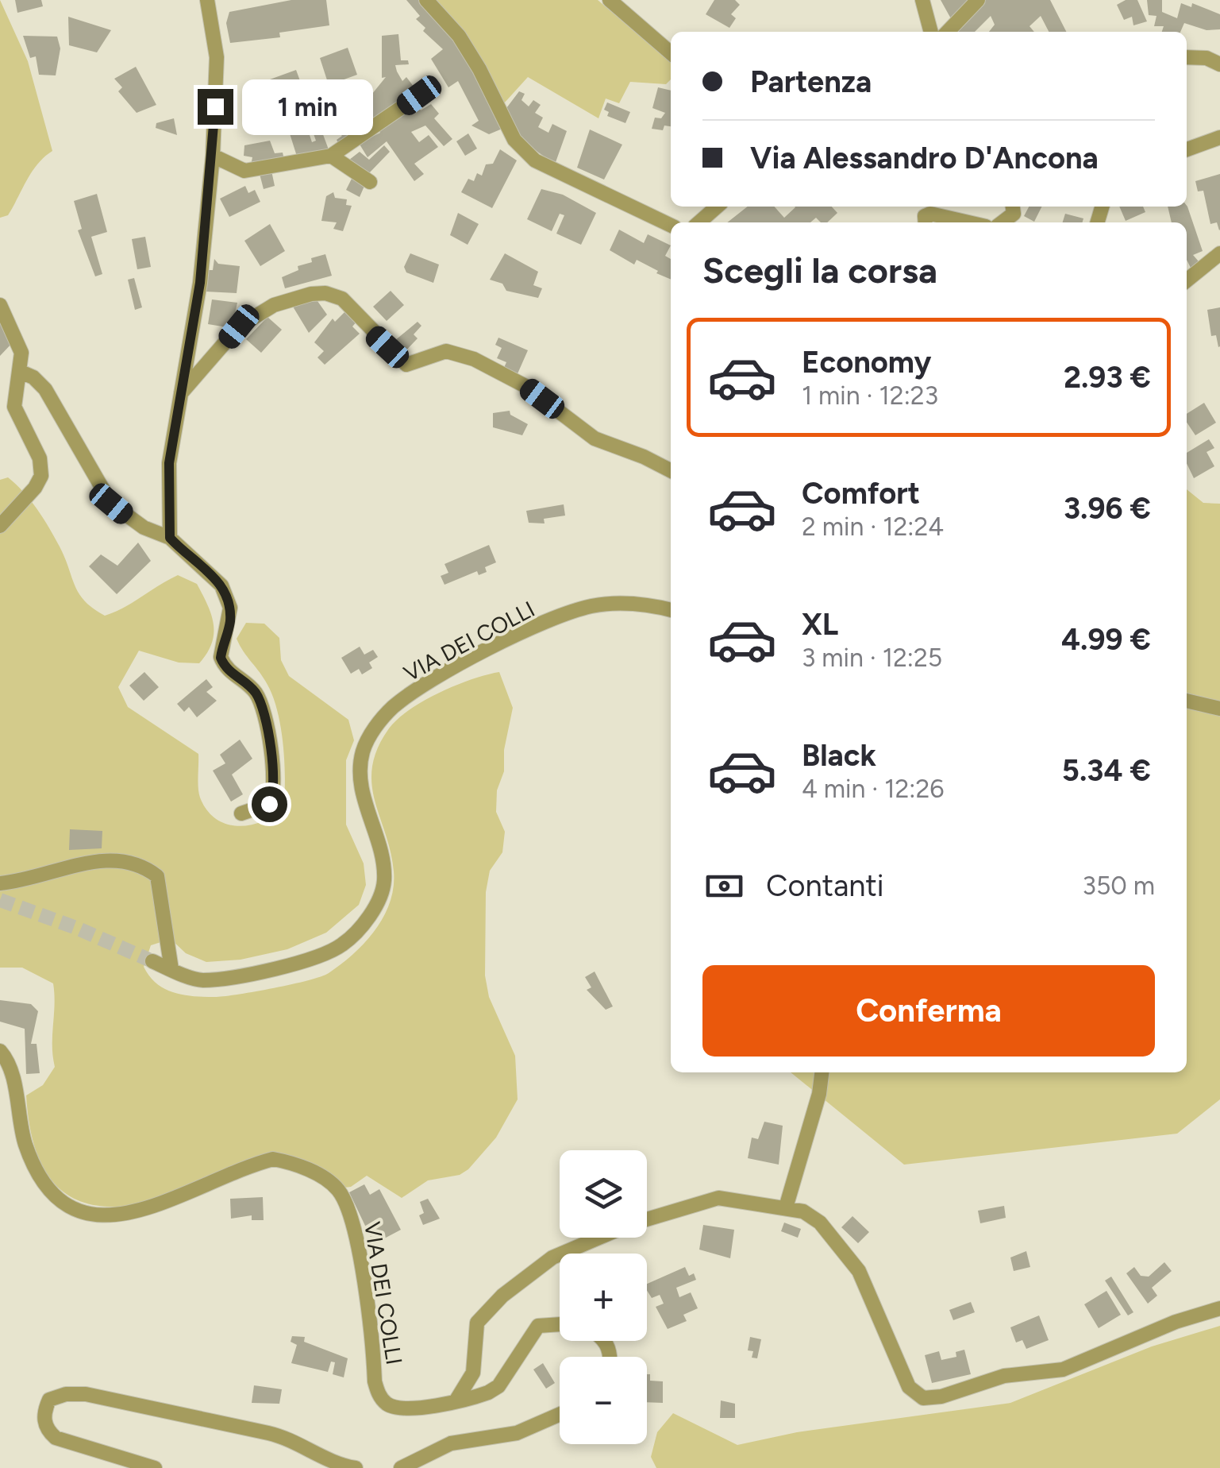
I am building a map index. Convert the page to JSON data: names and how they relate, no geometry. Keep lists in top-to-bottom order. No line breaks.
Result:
{"streets":{"street":["VIA DEI COLLI"]},"page":{"banner":["Partenza","Via Alessandro D'Ancona"],"bubble":"1 min","heading":"Scegli la corsa","list":[{"name":"Economy","note":"1 min · 12:23","value":"2.93 €"},{"name":"Comfort","note":"2 min · 12:24","value":"3.96 €"},{"name":"XL","note":"3 min · 12:25","value":"4.99 €"},{"name":"Black","note":"4 min · 12:26","value":"5.34 €"}],"pay":["Contanti","350 m"],"buttons":"Conferma","map_buttons":["+","−"]}}
